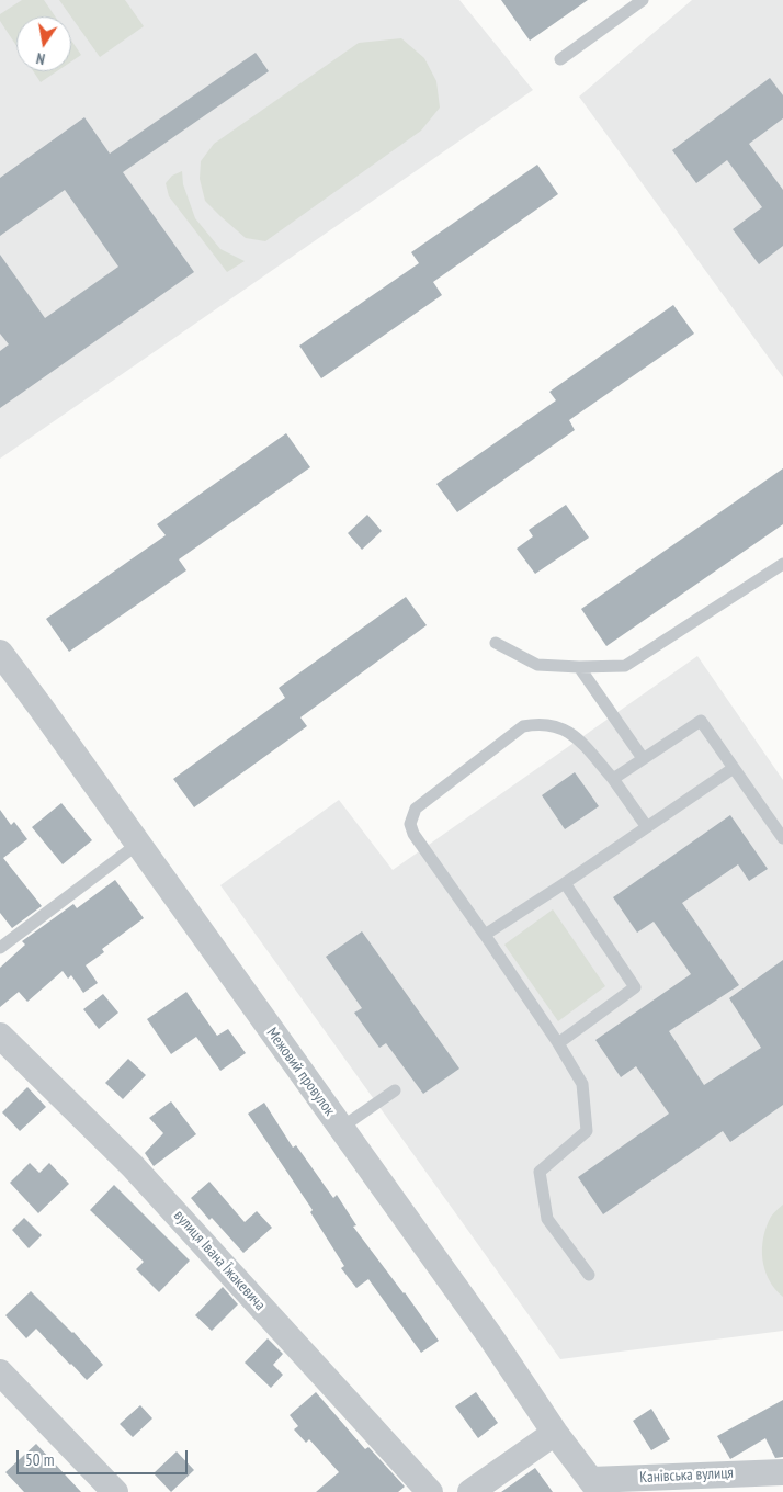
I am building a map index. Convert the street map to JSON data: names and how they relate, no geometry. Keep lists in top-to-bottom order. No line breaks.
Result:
{"streets":{"street":["Межовий провулок","вулиця Івана Їжакевича","Канівська вулиця"]},"crossings":[["Межовий провулок","Канівська вулиця"]],"scale_bar":"50 m","north":"bottom"}
